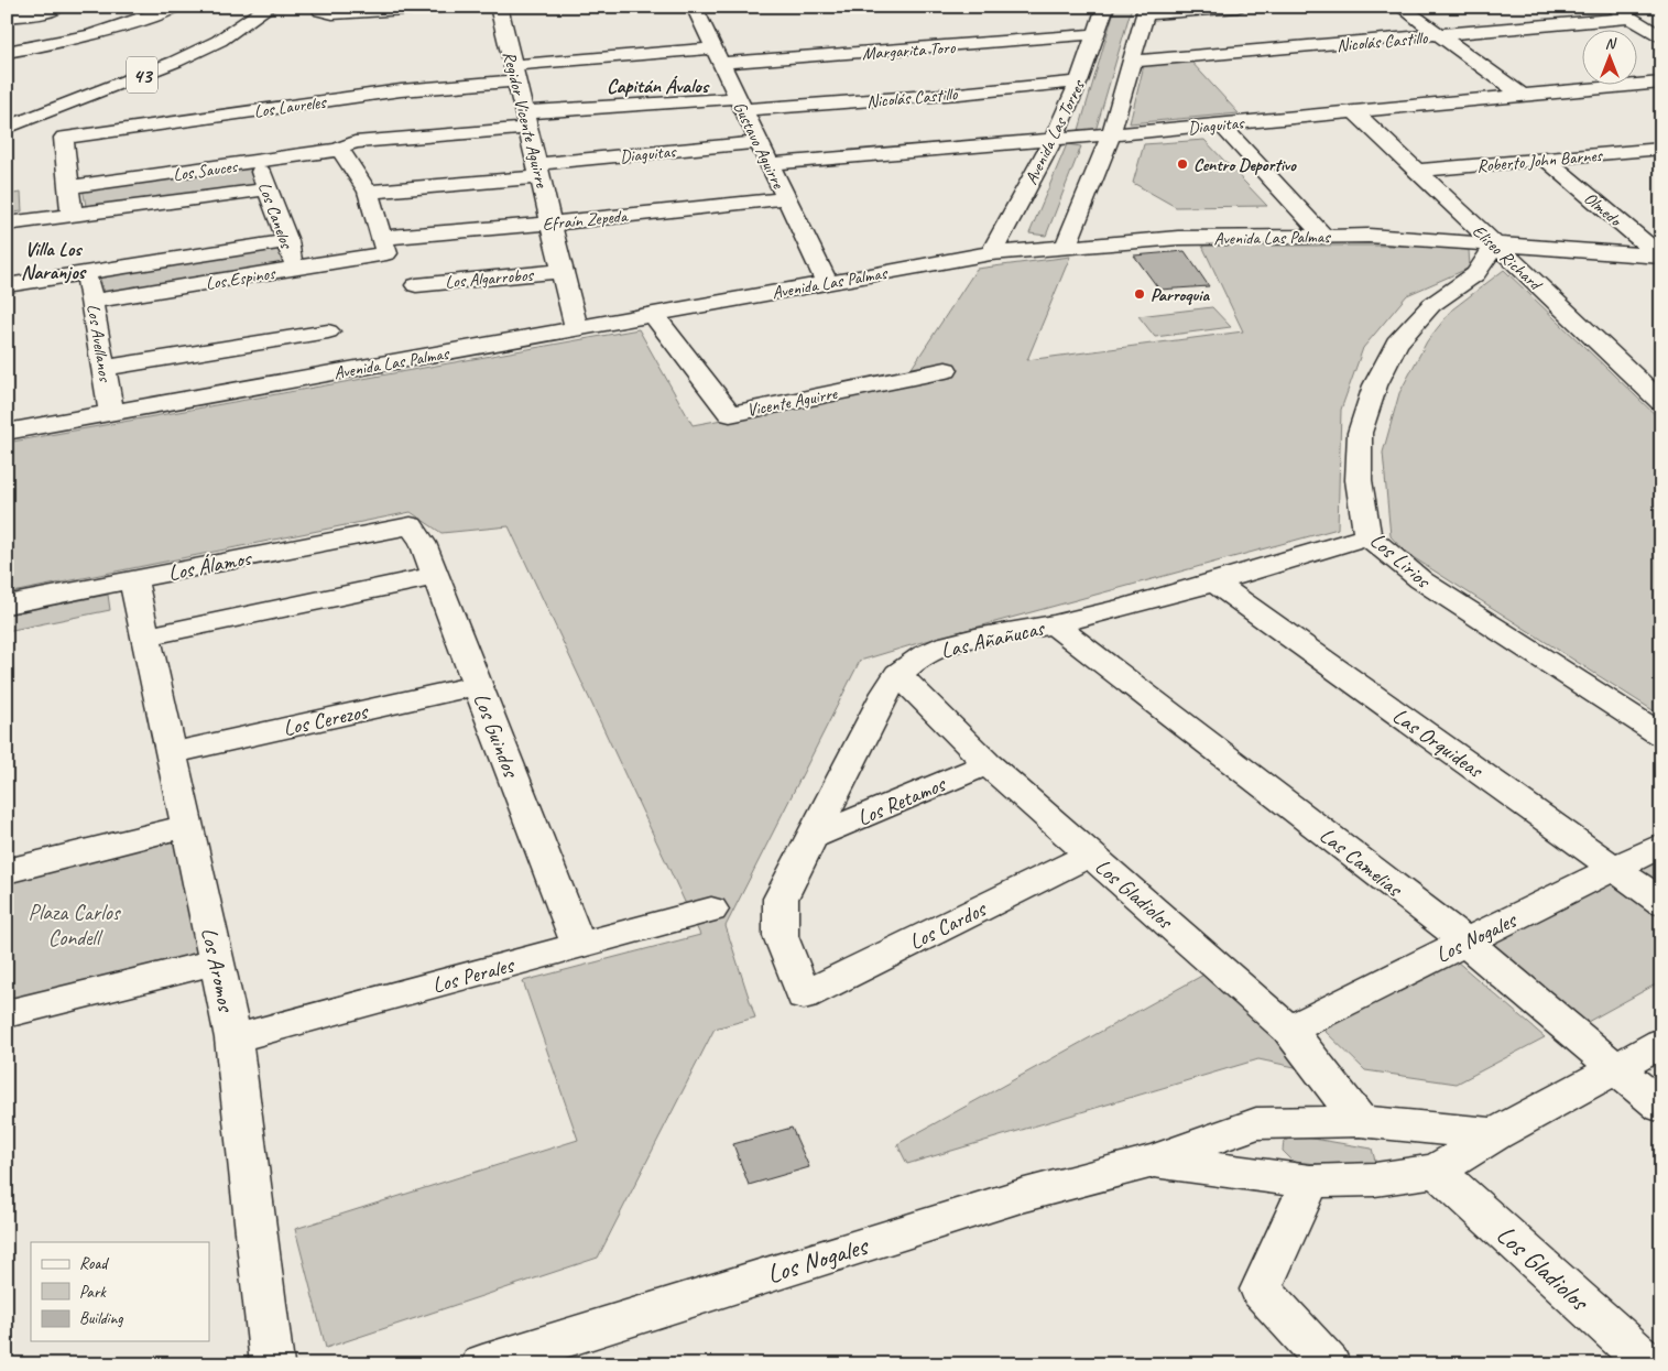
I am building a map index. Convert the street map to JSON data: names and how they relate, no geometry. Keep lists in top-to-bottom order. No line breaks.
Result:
{"streets":{"street":["Nicolás Castillo","Margarita Toro","43","Los Laureles","Regidor Vicente Aguirre","Diaguitas","Avenida Las Torres","Gustavo Aguirre","Roberto John Barnes","Los Sauces","Olmedo","Los Canelos","Efraín Zepeda","Avenida Las Palmas","Eliseo Richard","Los Espinos","Los Algarrobos","Los Avellanos","Vicente Aguirre","Los Lirios","Los Álamos","Las Añañucas","Los Cerezos","Los Guindos","Las Orquideas","Los Retamos","Las Camelias","Los Gladiolos","Los Cardos","Los Nogales","Los Aromos","Los Perales"]},"crossings":[["Nicolás Castillo","Regidor Vicente Aguirre"],["Nicolás Castillo","Avenida Las Torres"],["Nicolás Castillo","Gustavo Aguirre"],["Nicolás Castillo","Los Sauces"],["Margarita Toro","Los Laureles"],["Margarita Toro","Regidor Vicente Aguirre"],["Margarita Toro","Avenida Las Torres"],["Margarita Toro","Gustavo Aguirre"],["Los Laureles","Regidor Vicente Aguirre"],["Los Laureles","Los Sauces"],["Regidor Vicente Aguirre","Diaguitas"],["Regidor Vicente Aguirre","Los Sauces"],["Regidor Vicente Aguirre","Efraín Zepeda"],["Regidor Vicente Aguirre","Avenida Las Palmas"],["Regidor Vicente Aguirre","Los Algarrobos"],["Diaguitas","Avenida Las Torres"],["Diaguitas","Gustavo Aguirre"],["Diaguitas","Eliseo Richard"],["Avenida Las Torres","Avenida Las Palmas"],["Gustavo Aguirre","Efraín Zepeda"],["Gustavo Aguirre","Avenida Las Palmas"],["Roberto John Barnes","Olmedo"],["Roberto John Barnes","Eliseo Richard"],["Los Sauces","Los Canelos"],["Olmedo","Avenida Las Palmas"],["Los Canelos","Los Espinos"],["Efraín Zepeda","Los Espinos"],["Avenida Las Palmas","Eliseo Richard"],["Avenida Las Palmas","Los Avellanos"],["Avenida Las Palmas","Vicente Aguirre"],["Avenida Las Palmas","Los Lirios"],["Eliseo Richard","Los Lirios"],["Los Espinos","Los Avellanos"],["Los Lirios","Las Añañucas"],["Los Álamos","Los Guindos"],["Los Álamos","Los Aromos"],["Las Añañucas","Las Orquideas"],["Las Añañucas","Los Retamos"],["Las Añañucas","Las Camelias"],["Las Añañucas","Los Gladiolos"],["Las Añañucas","Los Cardos"],["Los Cerezos","Los Guindos"],["Los Cerezos","Los Aromos"],["Los Guindos","Los Perales"],["Las Orquideas","Los Nogales"],["Los Retamos","Los Gladiolos"],["Las Camelias","Los Nogales"],["Los Gladiolos","Los Cardos"],["Los Gladiolos","Los Nogales"],["Los Aromos","Los Perales"]],"districts":["Capitán Ávalos","Villa Los Naranjos"],"parks":["Plaza Carlos Condell"],"places":["Centro Deportivo","Parroquia"],"legend":["Road","Park","Building"],"north":"top"}
